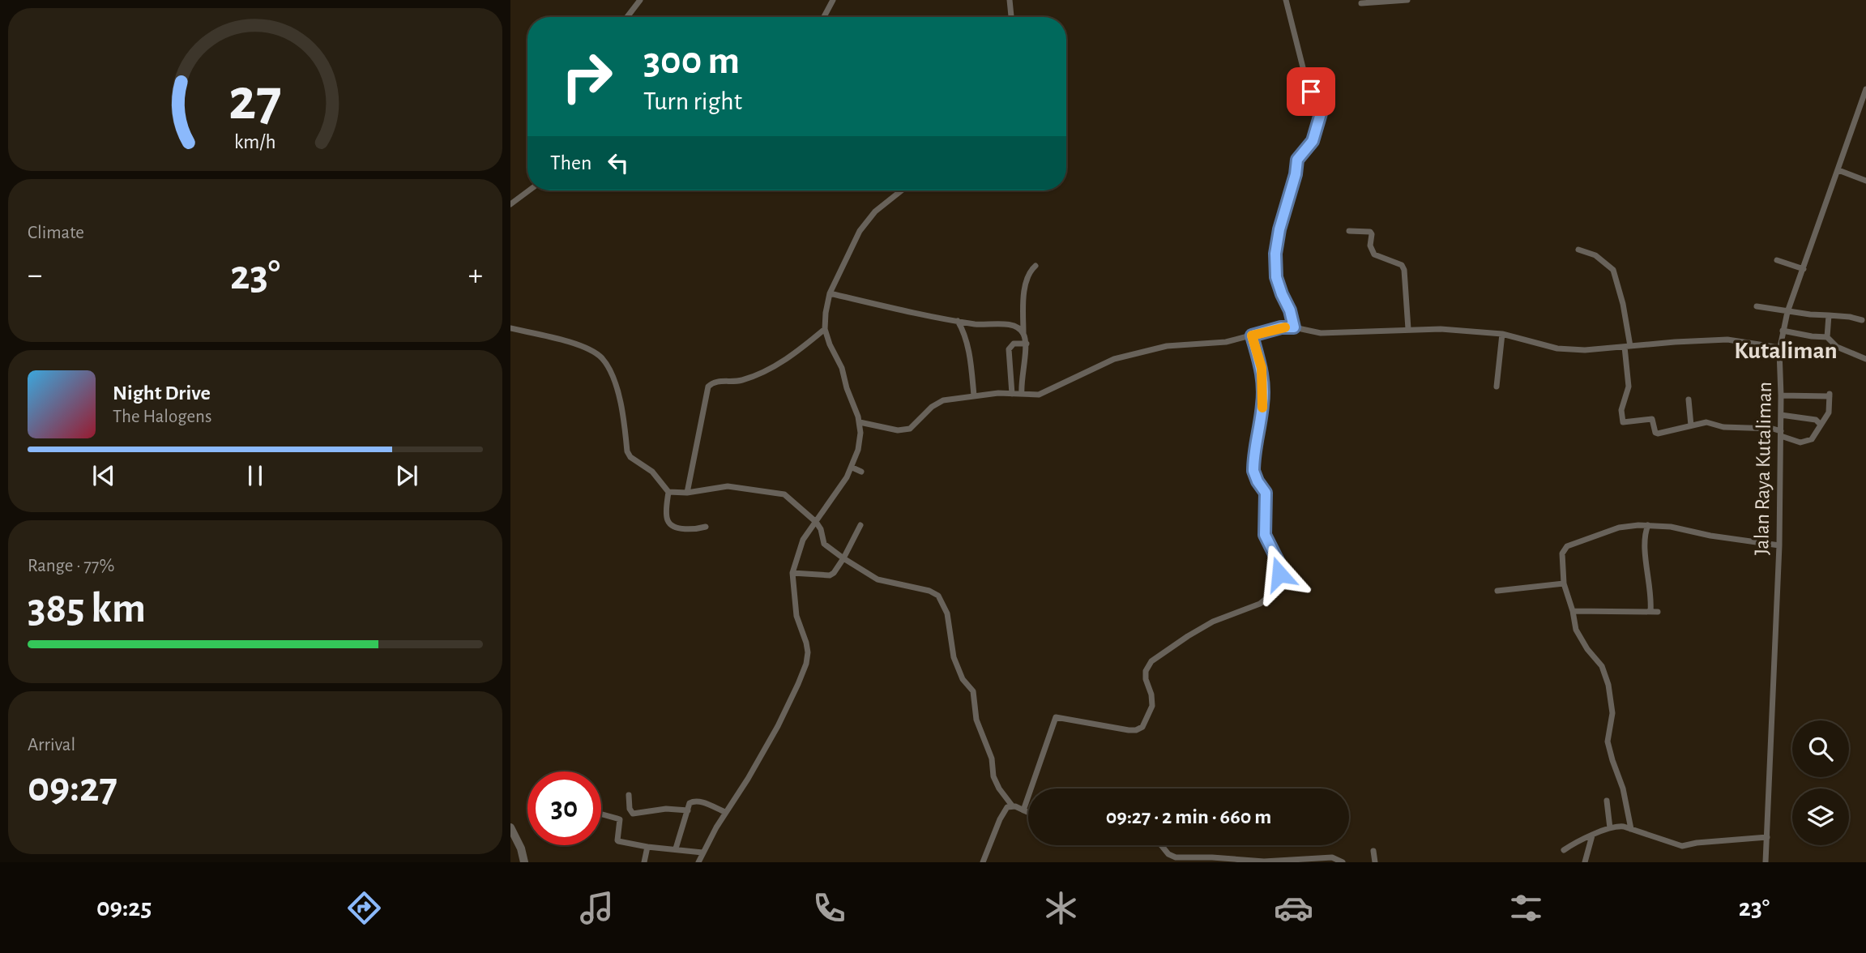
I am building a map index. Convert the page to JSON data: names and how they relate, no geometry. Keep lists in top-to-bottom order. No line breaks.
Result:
{"streets":{"street":["Jalan Raya Kutaliman"]},"districts":["Kutaliman"],"page":{"turn":["300 m","Turn right"],"then":"Then","tile":["Climate",["Range · 77%","385 km"],["Arrival","09:27"]],"heat":["−","23°","+"],"song":["Night Drive","The Halogens"],"limit":"30","trip":"09:27 · 2 min · 660 m","tabs":["09:25","23°"],"gauge":["27","km/h"]}}
